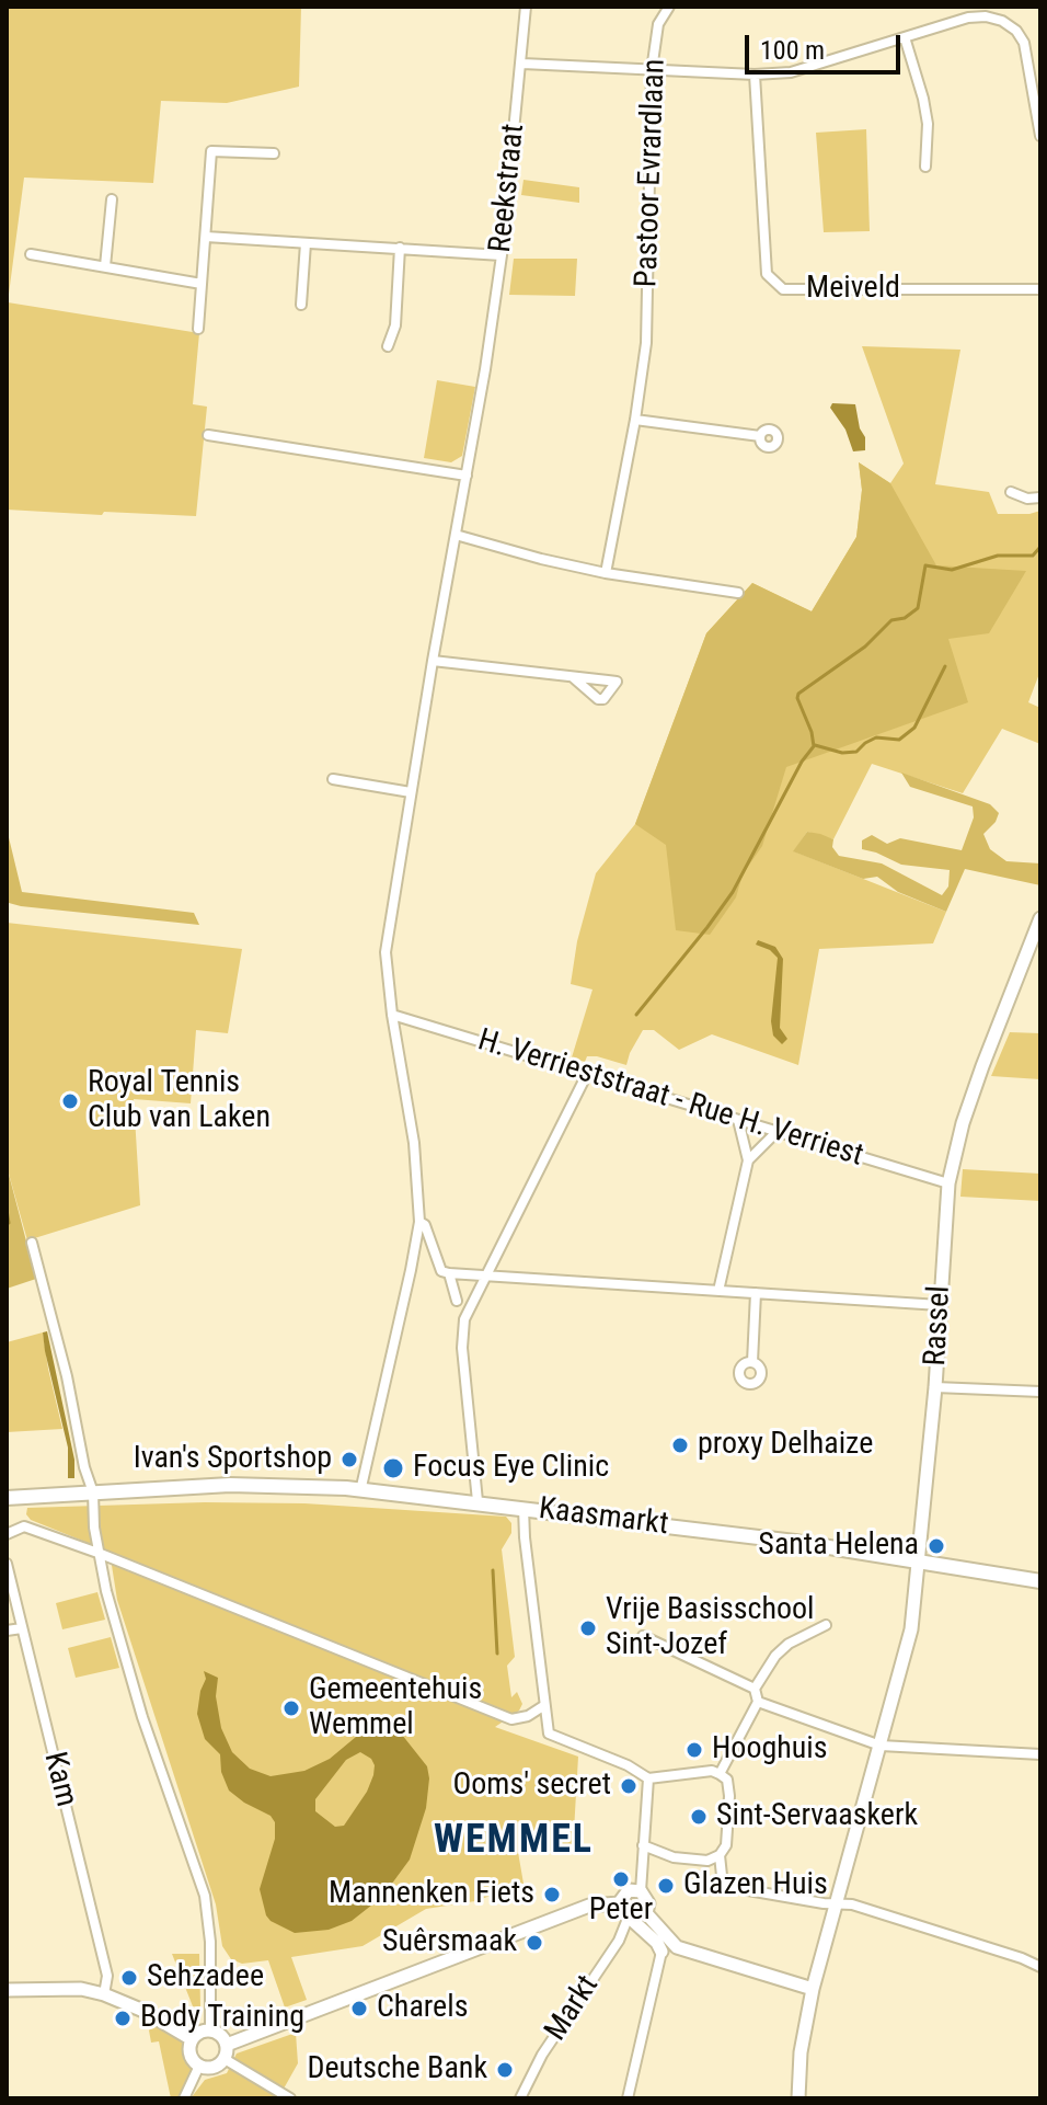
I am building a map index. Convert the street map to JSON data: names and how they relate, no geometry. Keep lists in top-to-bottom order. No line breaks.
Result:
{"streets":{"main road":["Kaasmarkt"],"street":["Pastoor Evrardlaan","Reekstraat","Meiveld","H. Verrieststraat - Rue H. Verriest","Rassel","Kam","Markt"]},"crossings":[["Reekstraat","H. Verrieststraat - Rue H. Verriest"],["H. Verrieststraat - Rue H. Verriest","Rassel"],["Rassel","Kaasmarkt"]],"districts":["WEMMEL"],"places":["Royal Tennis Club van Laken","proxy Delhaize","Ivan's Sportshop","Focus Eye Clinic","Santa Helena","Vrije Basisschool Sint-Jozef","Gemeentehuis Wemmel","Hooghuis","Ooms' secret","Sint-Servaaskerk","Peter","Glazen Huis","Mannenken Fiets","Suêrsmaak","Sehzadee","Charels","Body Training","Deutsche Bank"],"scale_bar":"100 m"}
